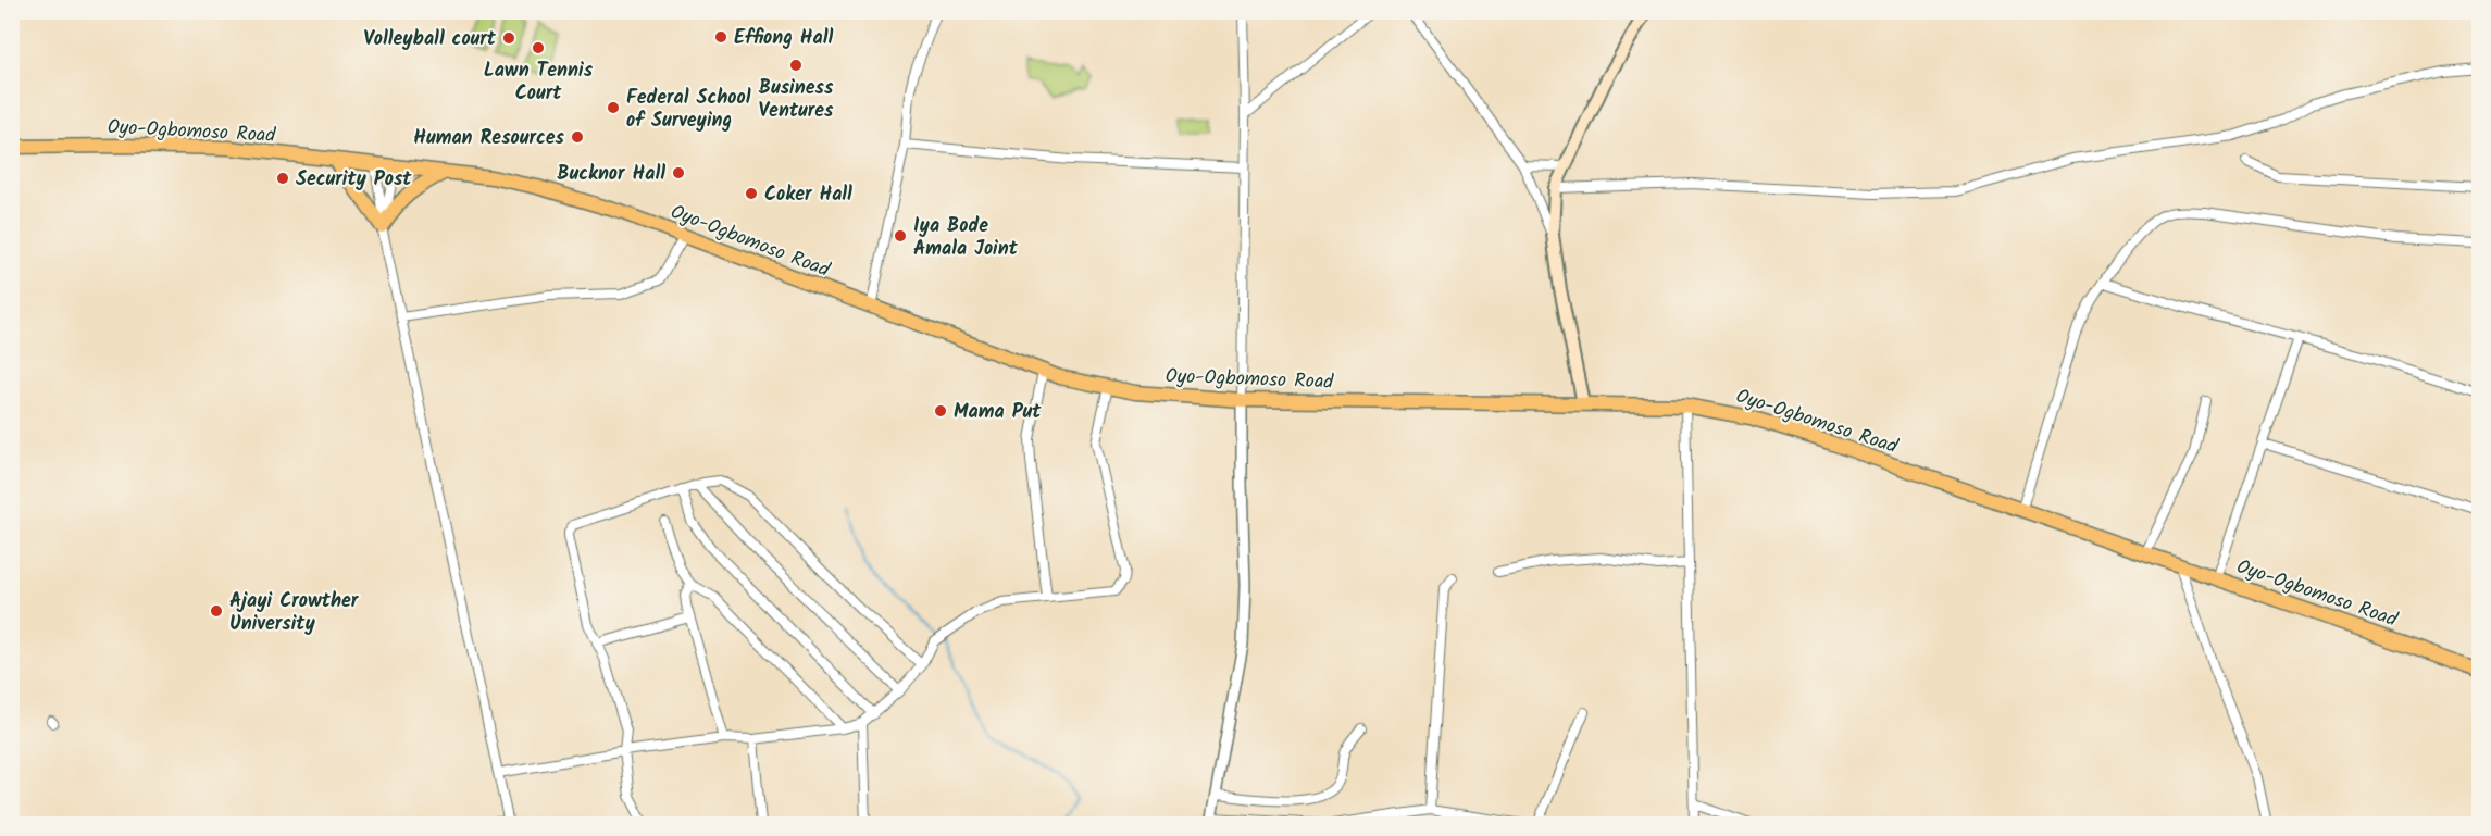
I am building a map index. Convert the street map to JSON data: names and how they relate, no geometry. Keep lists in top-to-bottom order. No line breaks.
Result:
{"streets":{"highway":["Oyo-Ogbomoso Road"]},"places":["Effiong Hall","Volleyball court","Lawn Tennis Court","Business Ventures","Federal School of Surveying","Human Resources","Bucknor Hall","Security Post","Coker Hall","Iya Bode Amala Joint","Mama Put","Ajayi Crowther University"]}
